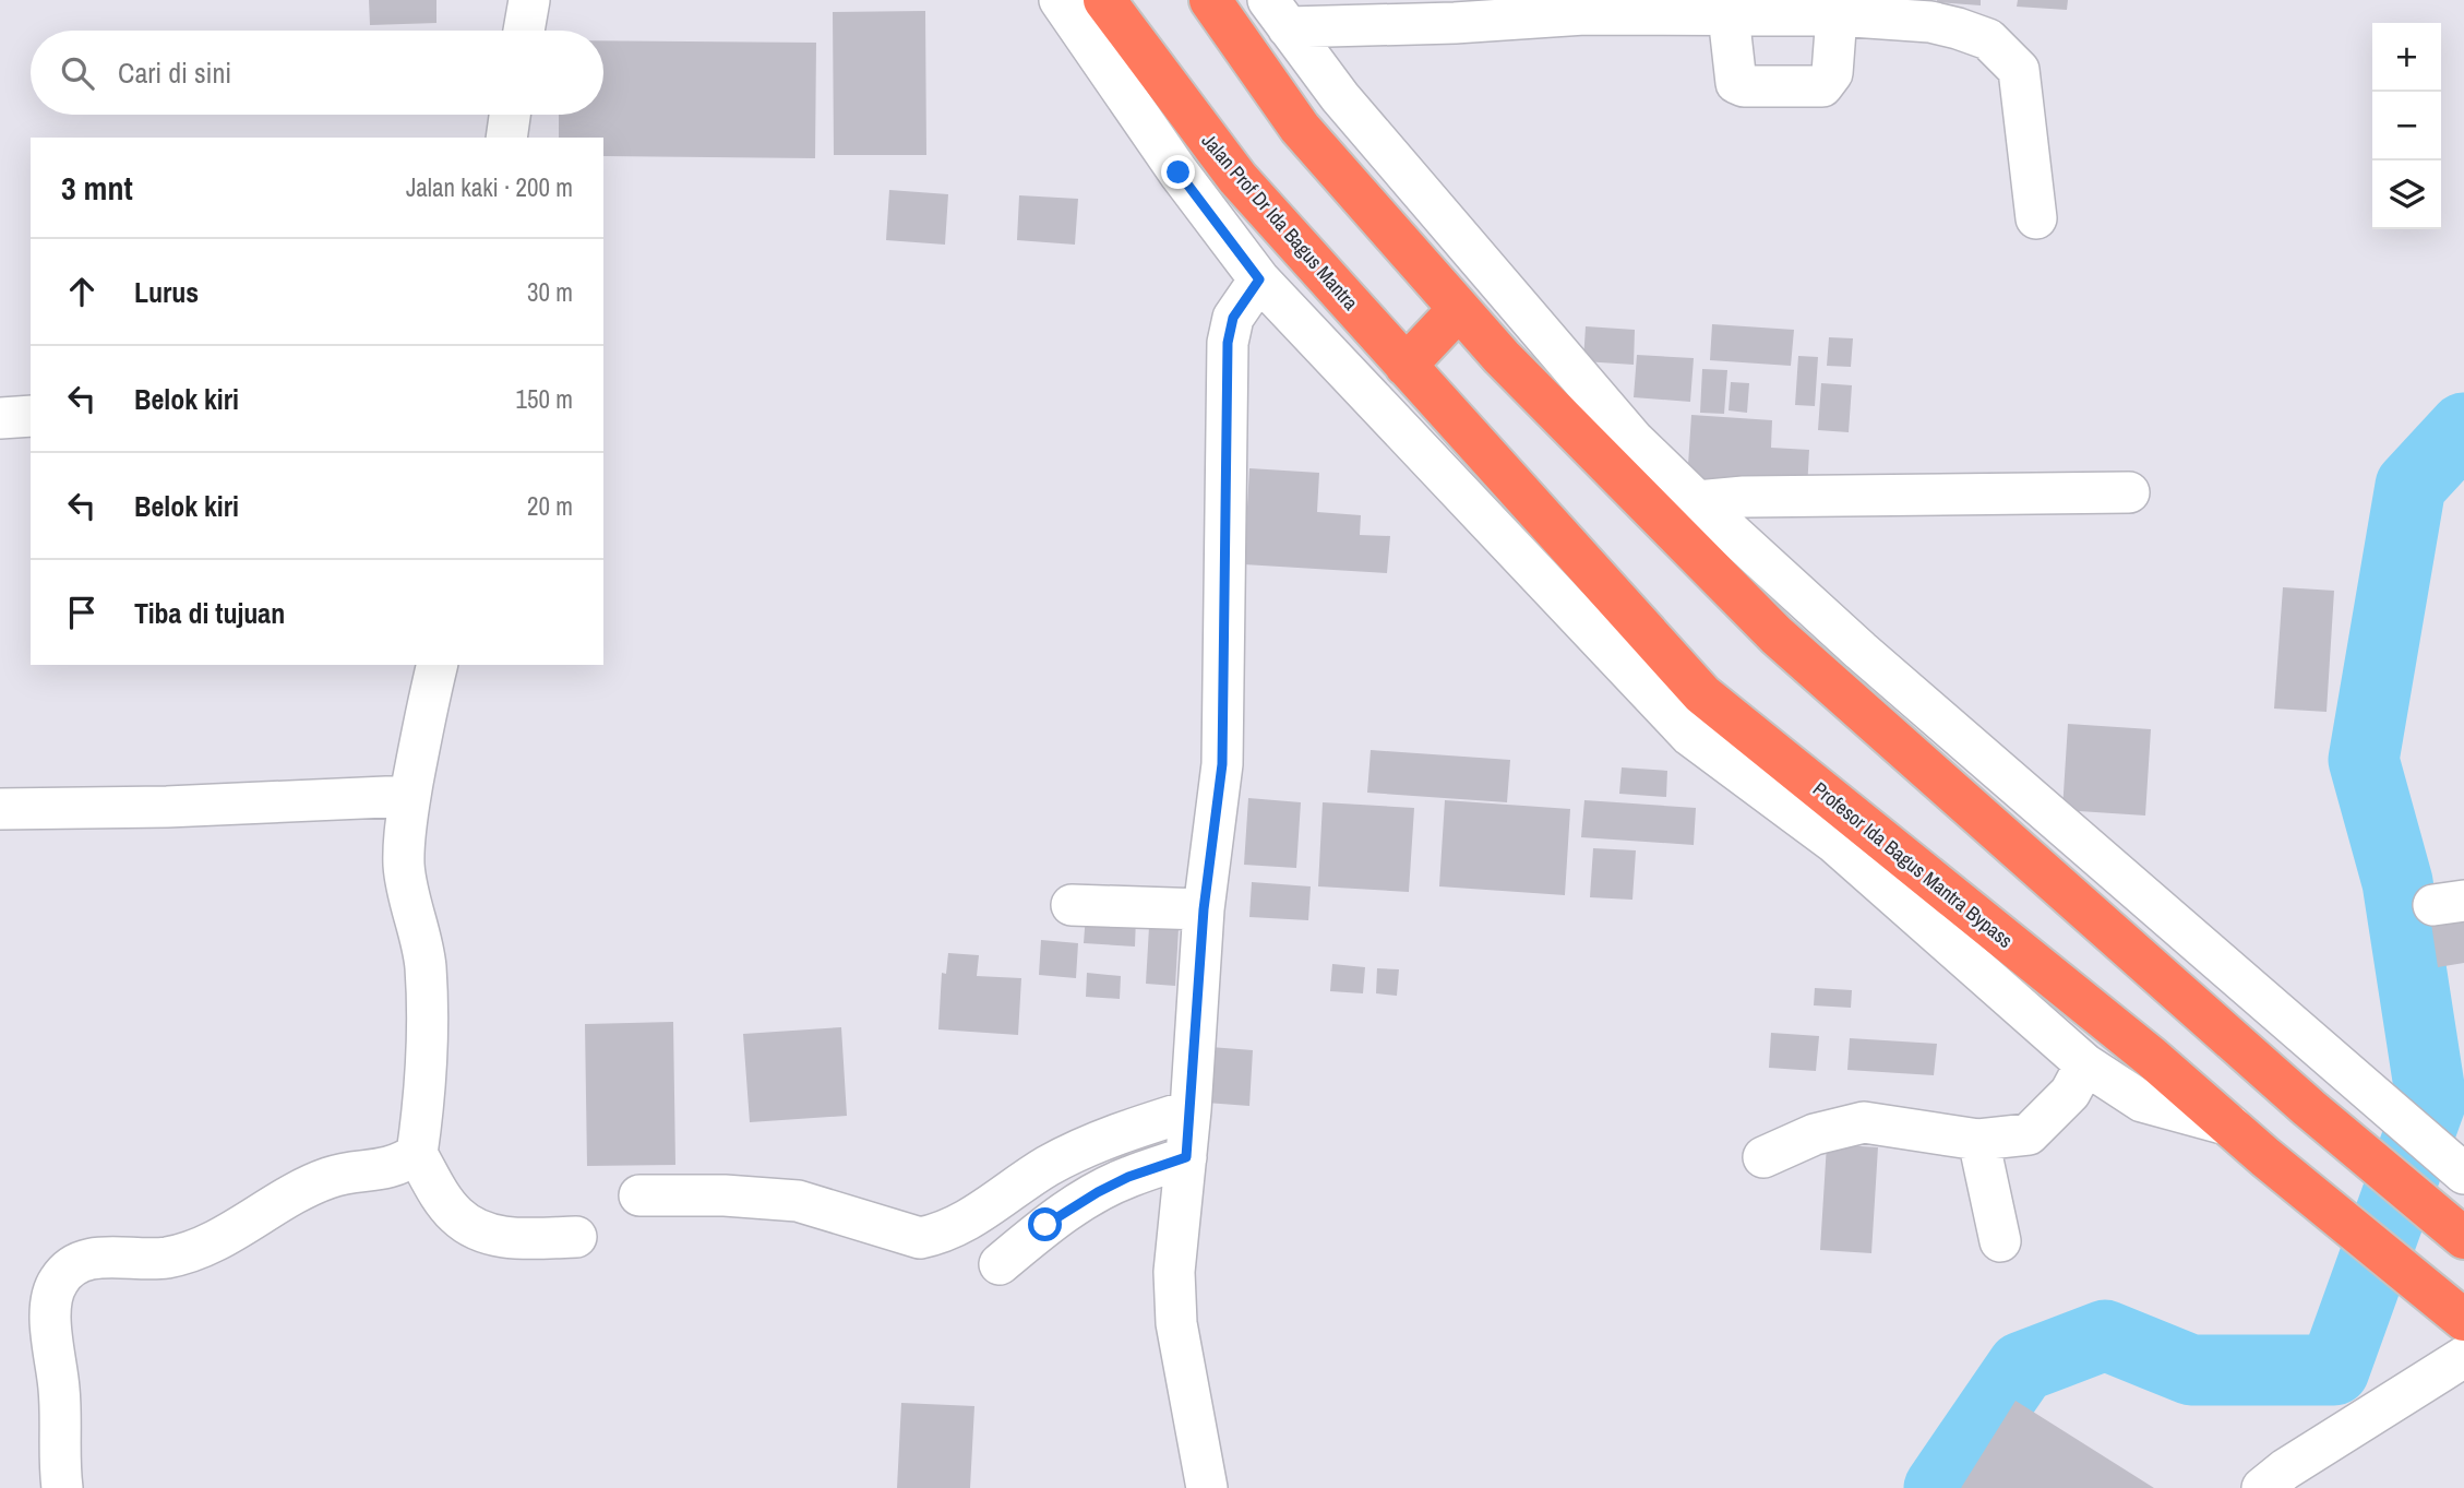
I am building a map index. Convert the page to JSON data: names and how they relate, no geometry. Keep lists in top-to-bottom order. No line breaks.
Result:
{"streets":{"highway":["Jalan Prof Dr Ida Bagus Mantra","Profesor Ida Bagus Mantra Bypass"]},"crossings":[["Jalan Prof Dr Ida Bagus Mantra","Profesor Ida Bagus Mantra Bypass"]],"page":{"map_buttons":["+","−"],"search":"Cari di sini","heading":["3 mnt","Jalan kaki · 200 m"],"list":[["Lurus","30 m"],["Belok kiri","150 m"],["Belok kiri","20 m"],"Tiba di tujuan"]}}
